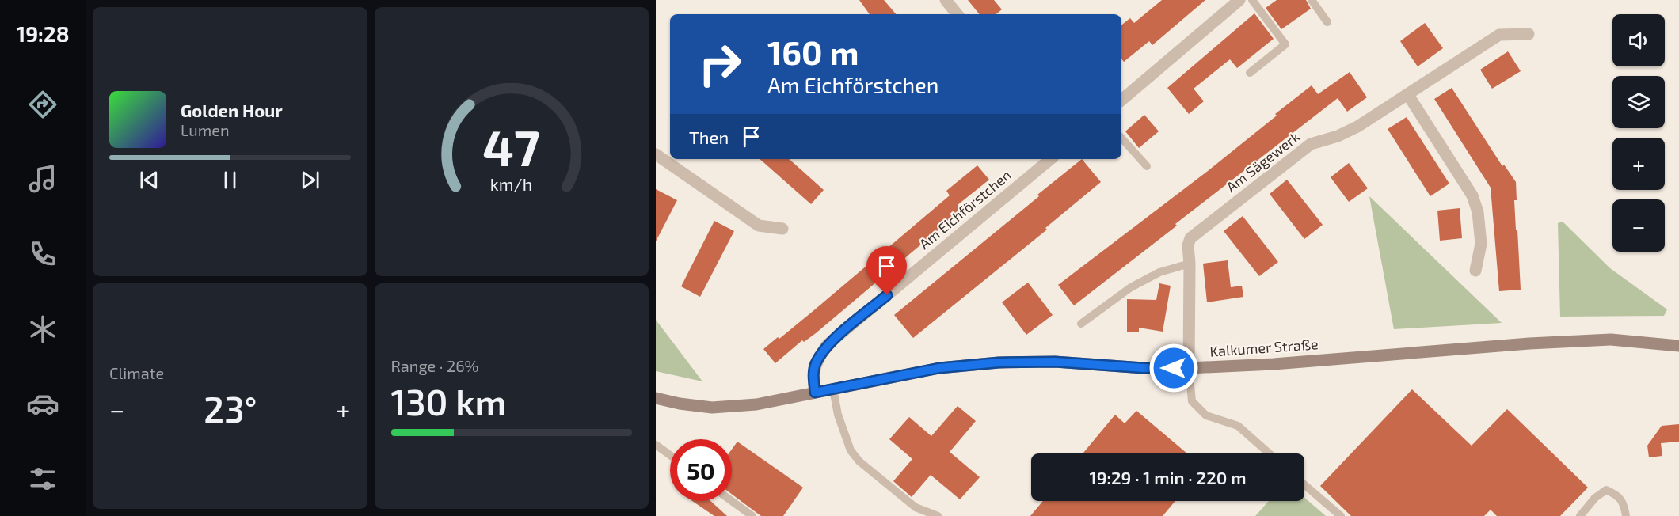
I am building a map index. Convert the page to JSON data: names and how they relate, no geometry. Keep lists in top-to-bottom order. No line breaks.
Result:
{"streets":{"main road":["Kalkumer Straße"],"street":["Am Sägewerk","Am Eichförstchen"]},"crossings":[["Am Sägewerk","Kalkumer Straße"],["Am Eichförstchen","Kalkumer Straße"]],"page":{"tabs":"19:28","map_buttons":["+","−"],"turn":["160 m","Am Eichförstchen"],"song":["Golden Hour","Lumen"],"then":"Then","tile":["Climate",["Range · 26%","130 km"]],"heat":["−","23°","+"],"limit":"50","trip":"19:29 · 1 min · 220 m","gauge":["47","km/h"]}}
